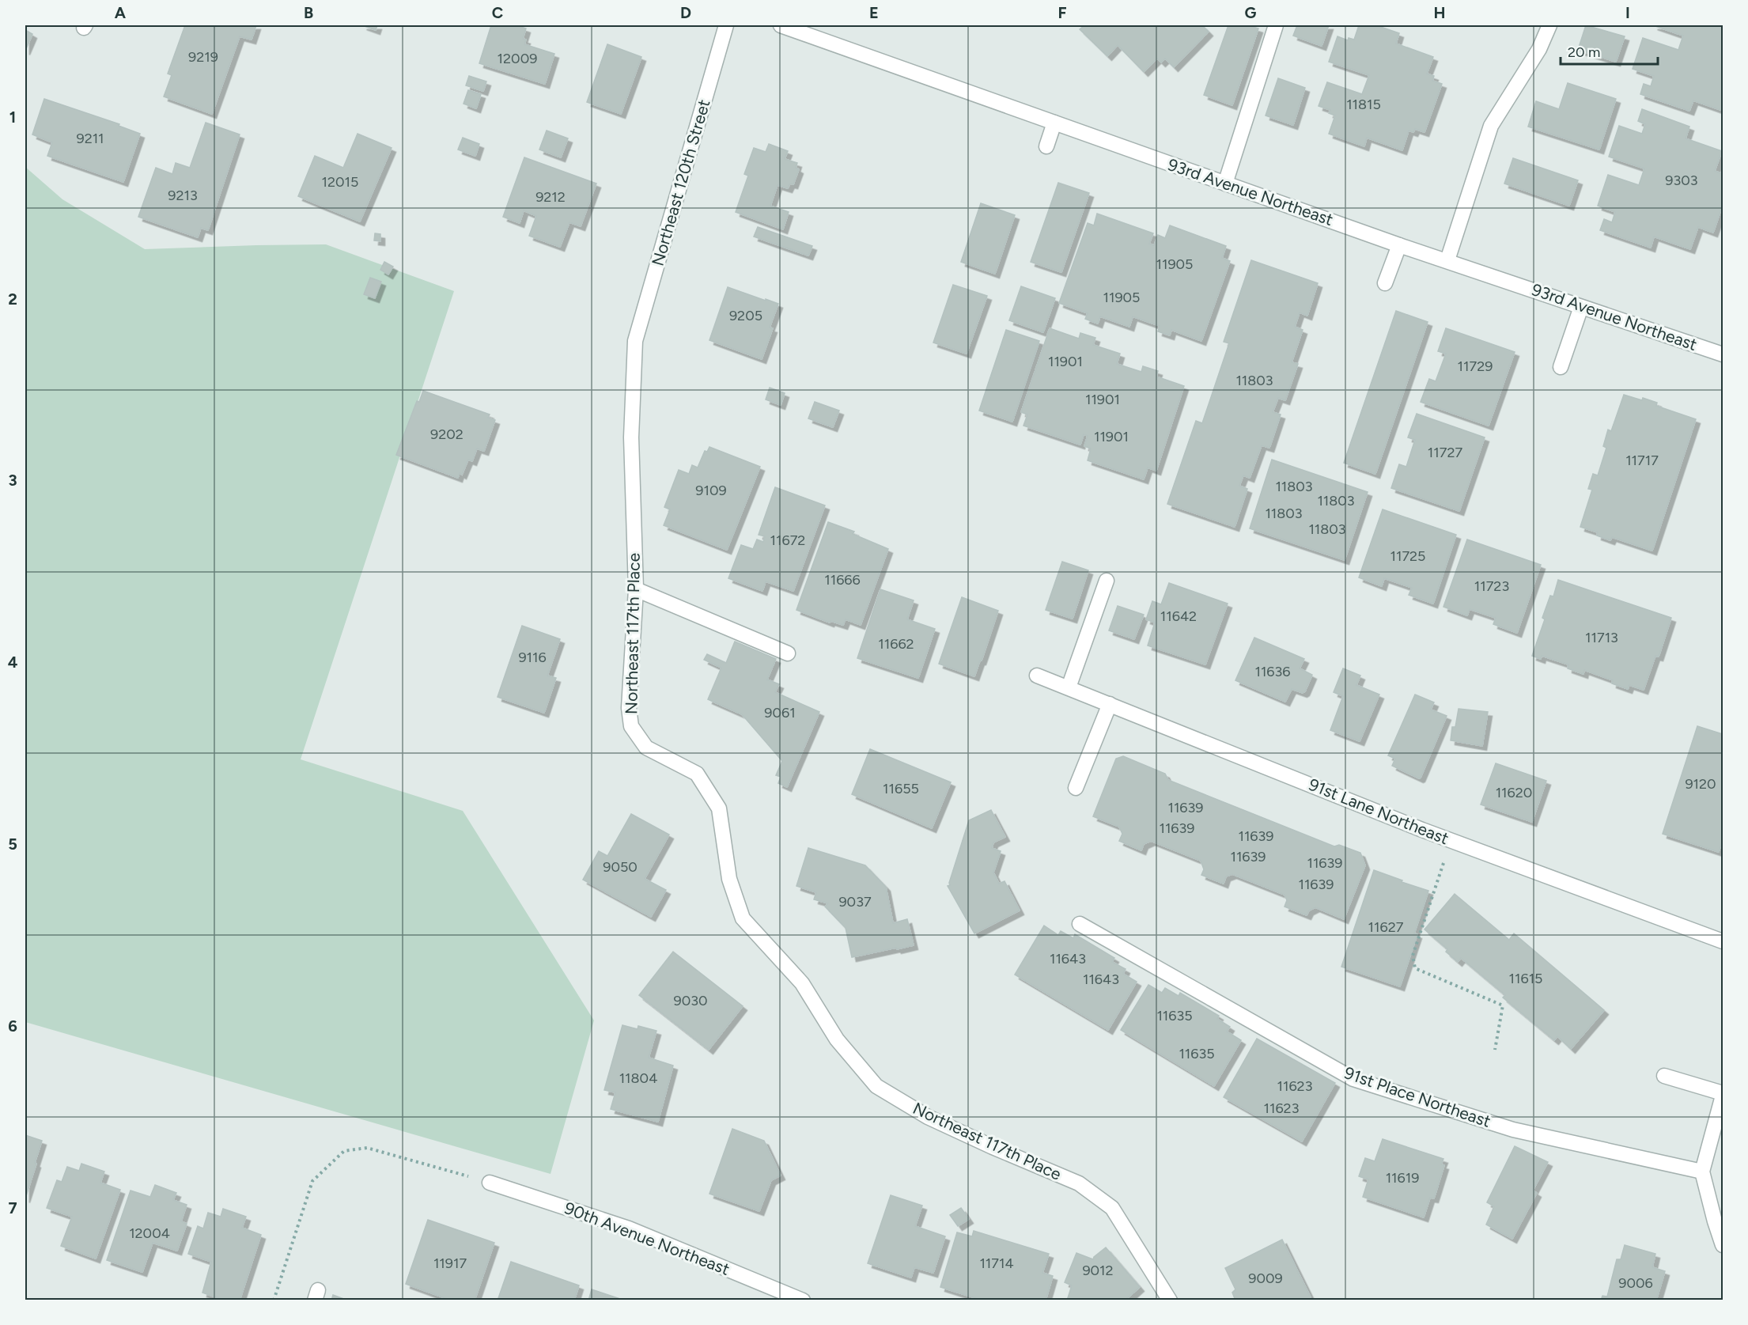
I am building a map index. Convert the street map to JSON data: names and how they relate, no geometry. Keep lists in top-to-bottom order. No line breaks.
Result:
{"streets":{"street":["Northeast 120th Street","93rd Avenue Northeast","Northeast 117th Place","91st Lane Northeast","91st Place Northeast","90th Avenue Northeast"]},"crossings":[["Northeast 120th Street","Northeast 117th Place"]],"house_numbers":["9219","12009","11815","9211","9303","12015","9213","9212","11905","11905","9205","11901","11729","11803","11901","9202","11901","11727","11717","11803","9109","11803","11803","11803","11672","11725","11666","11723","11642","11713","11662","9116","11636","9061","9120","11655","11620","11639","11639","11639","11639","11639","9050","11639","9037","11627","11643","11615","11643","9030","11635","11635","11804","11623","11623","11619","12004","11917","11714","9012","9009","9006"],"scale_bar":"20 m","grid":{"columns":["A","B","C","D","E","F","G","H","I"],"rows":["1","2","3","4","5","6","7"]}}
